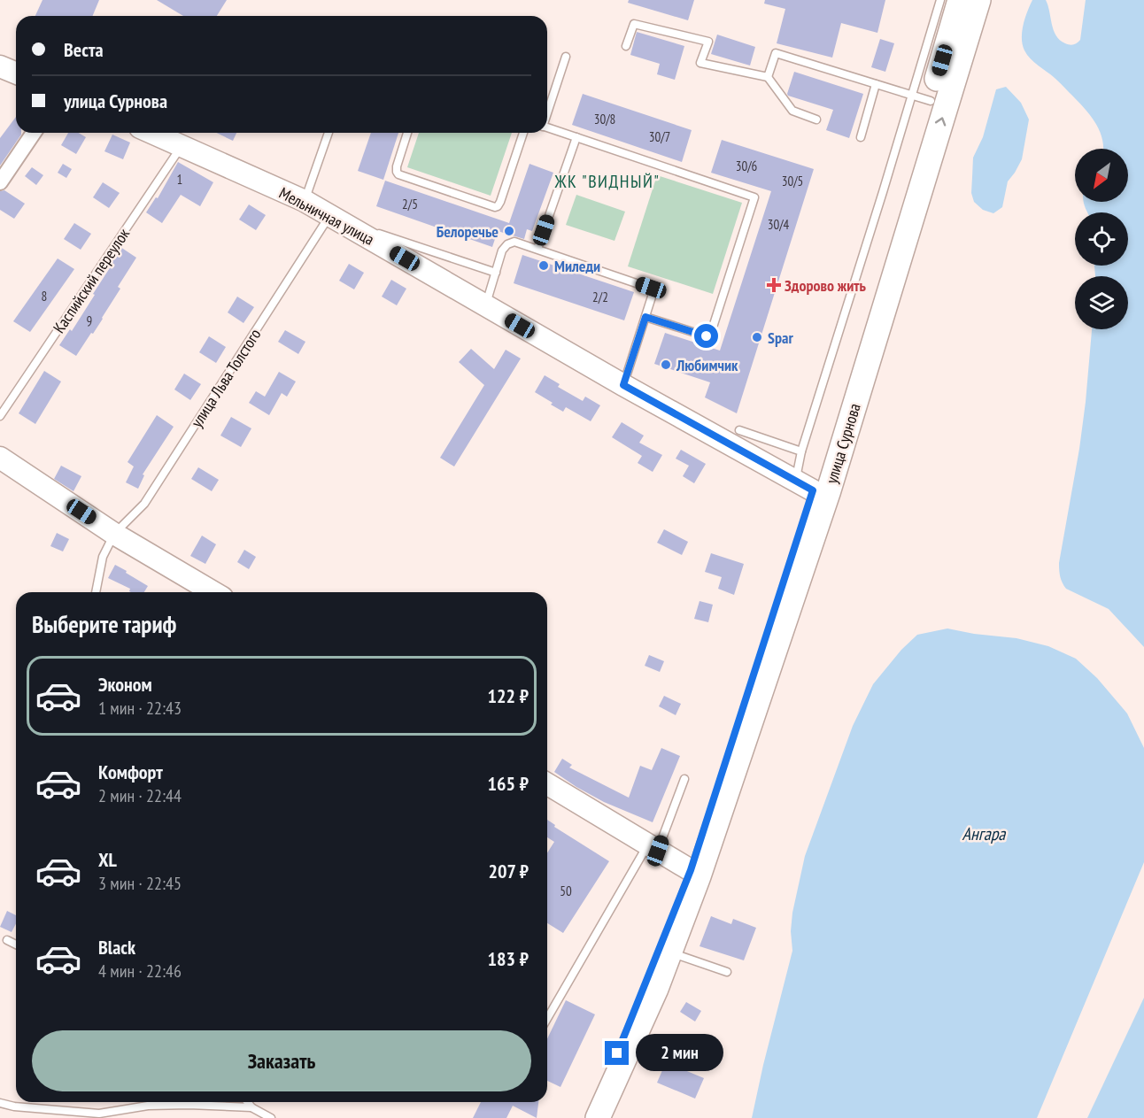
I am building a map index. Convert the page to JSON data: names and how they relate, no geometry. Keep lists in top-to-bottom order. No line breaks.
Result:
{"streets":{"main road":["улица Сурнова"],"street":["Мельничная улица"],"lane":["Каспийский переулок","улица Льва Толстого"]},"crossings":[["Мельничная улица","Каспийский переулок"],["Мельничная улица","улица Льва Толстого"],["Мельничная улица","улица Сурнова"]],"districts":["ЖК \"ВИДНЫЙ\""],"water":["Ангара"],"places":{"other":["Белоречье","Миледи","Spar","Любимчик"],"health":["Здорово жить"]},"house_numbers":["30/8","30/7","30/6","1","30/5","2/5","30/4","8","2/2","9","50"],"north":"bottom left","page":{"banner":["Веста","улица Сурнова"],"heading":"Выберите тариф","list":[{"name":"Эконом","note":"1 мин · 22:43","value":"122 ₽"},{"name":"Комфорт","note":"2 мин · 22:44","value":"165 ₽"},{"name":"XL","note":"3 мин · 22:45","value":"207 ₽"},{"name":"Black","note":"4 мин · 22:46","value":"183 ₽"}],"buttons":"Заказать","bubble":"2 мин"}}
